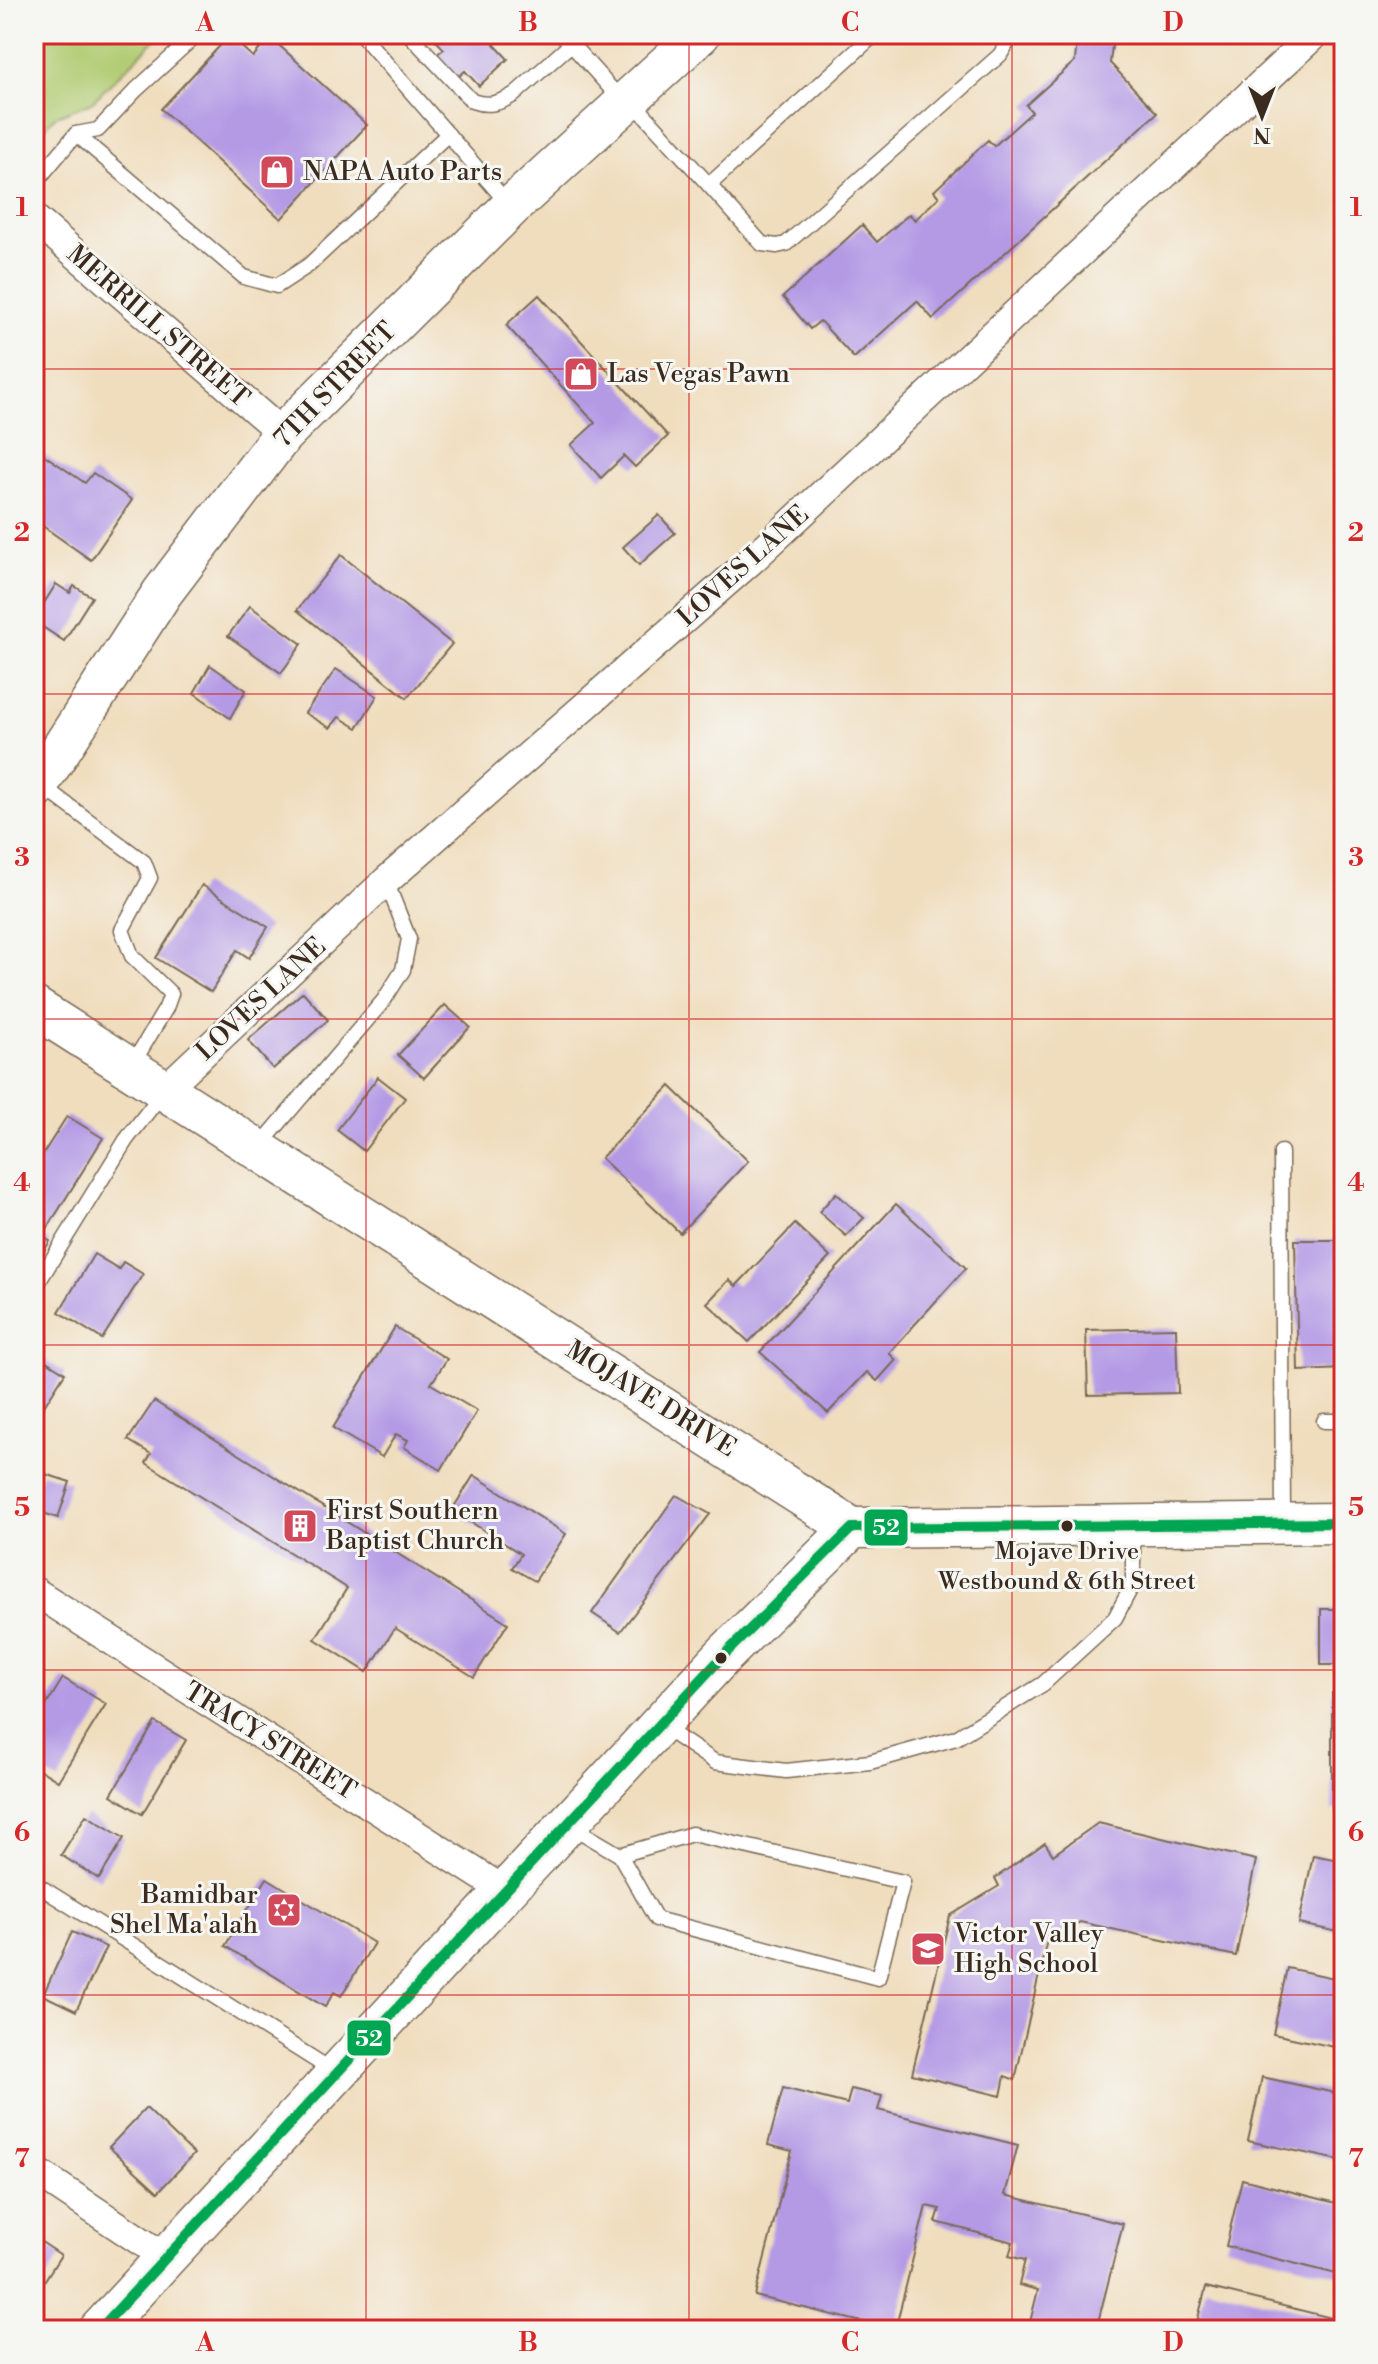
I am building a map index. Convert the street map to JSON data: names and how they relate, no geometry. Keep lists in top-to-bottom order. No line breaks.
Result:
{"streets":{"main road":["7TH STREET","MOJAVE DRIVE"],"street":["MERRILL STREET","LOVES LANE","TRACY STREET"]},"crossings":[["MERRILL STREET","7TH STREET"],["LOVES LANE","MOJAVE DRIVE"]],"places":{"shop":["NAPA Auto Parts","Las Vegas Pawn"],"building":["First Southern Baptist Church"],"other":["Mojave Drive Westbound & 6th Street"],"synagogue":["Bamidbar Shel Ma'alah"],"school or university":["Victor Valley High School"]},"lines":["transit line 52"],"north":"bottom","grid":{"columns":["A","B","C","D"],"rows":["1","2","3","4","5","6","7"]}}
